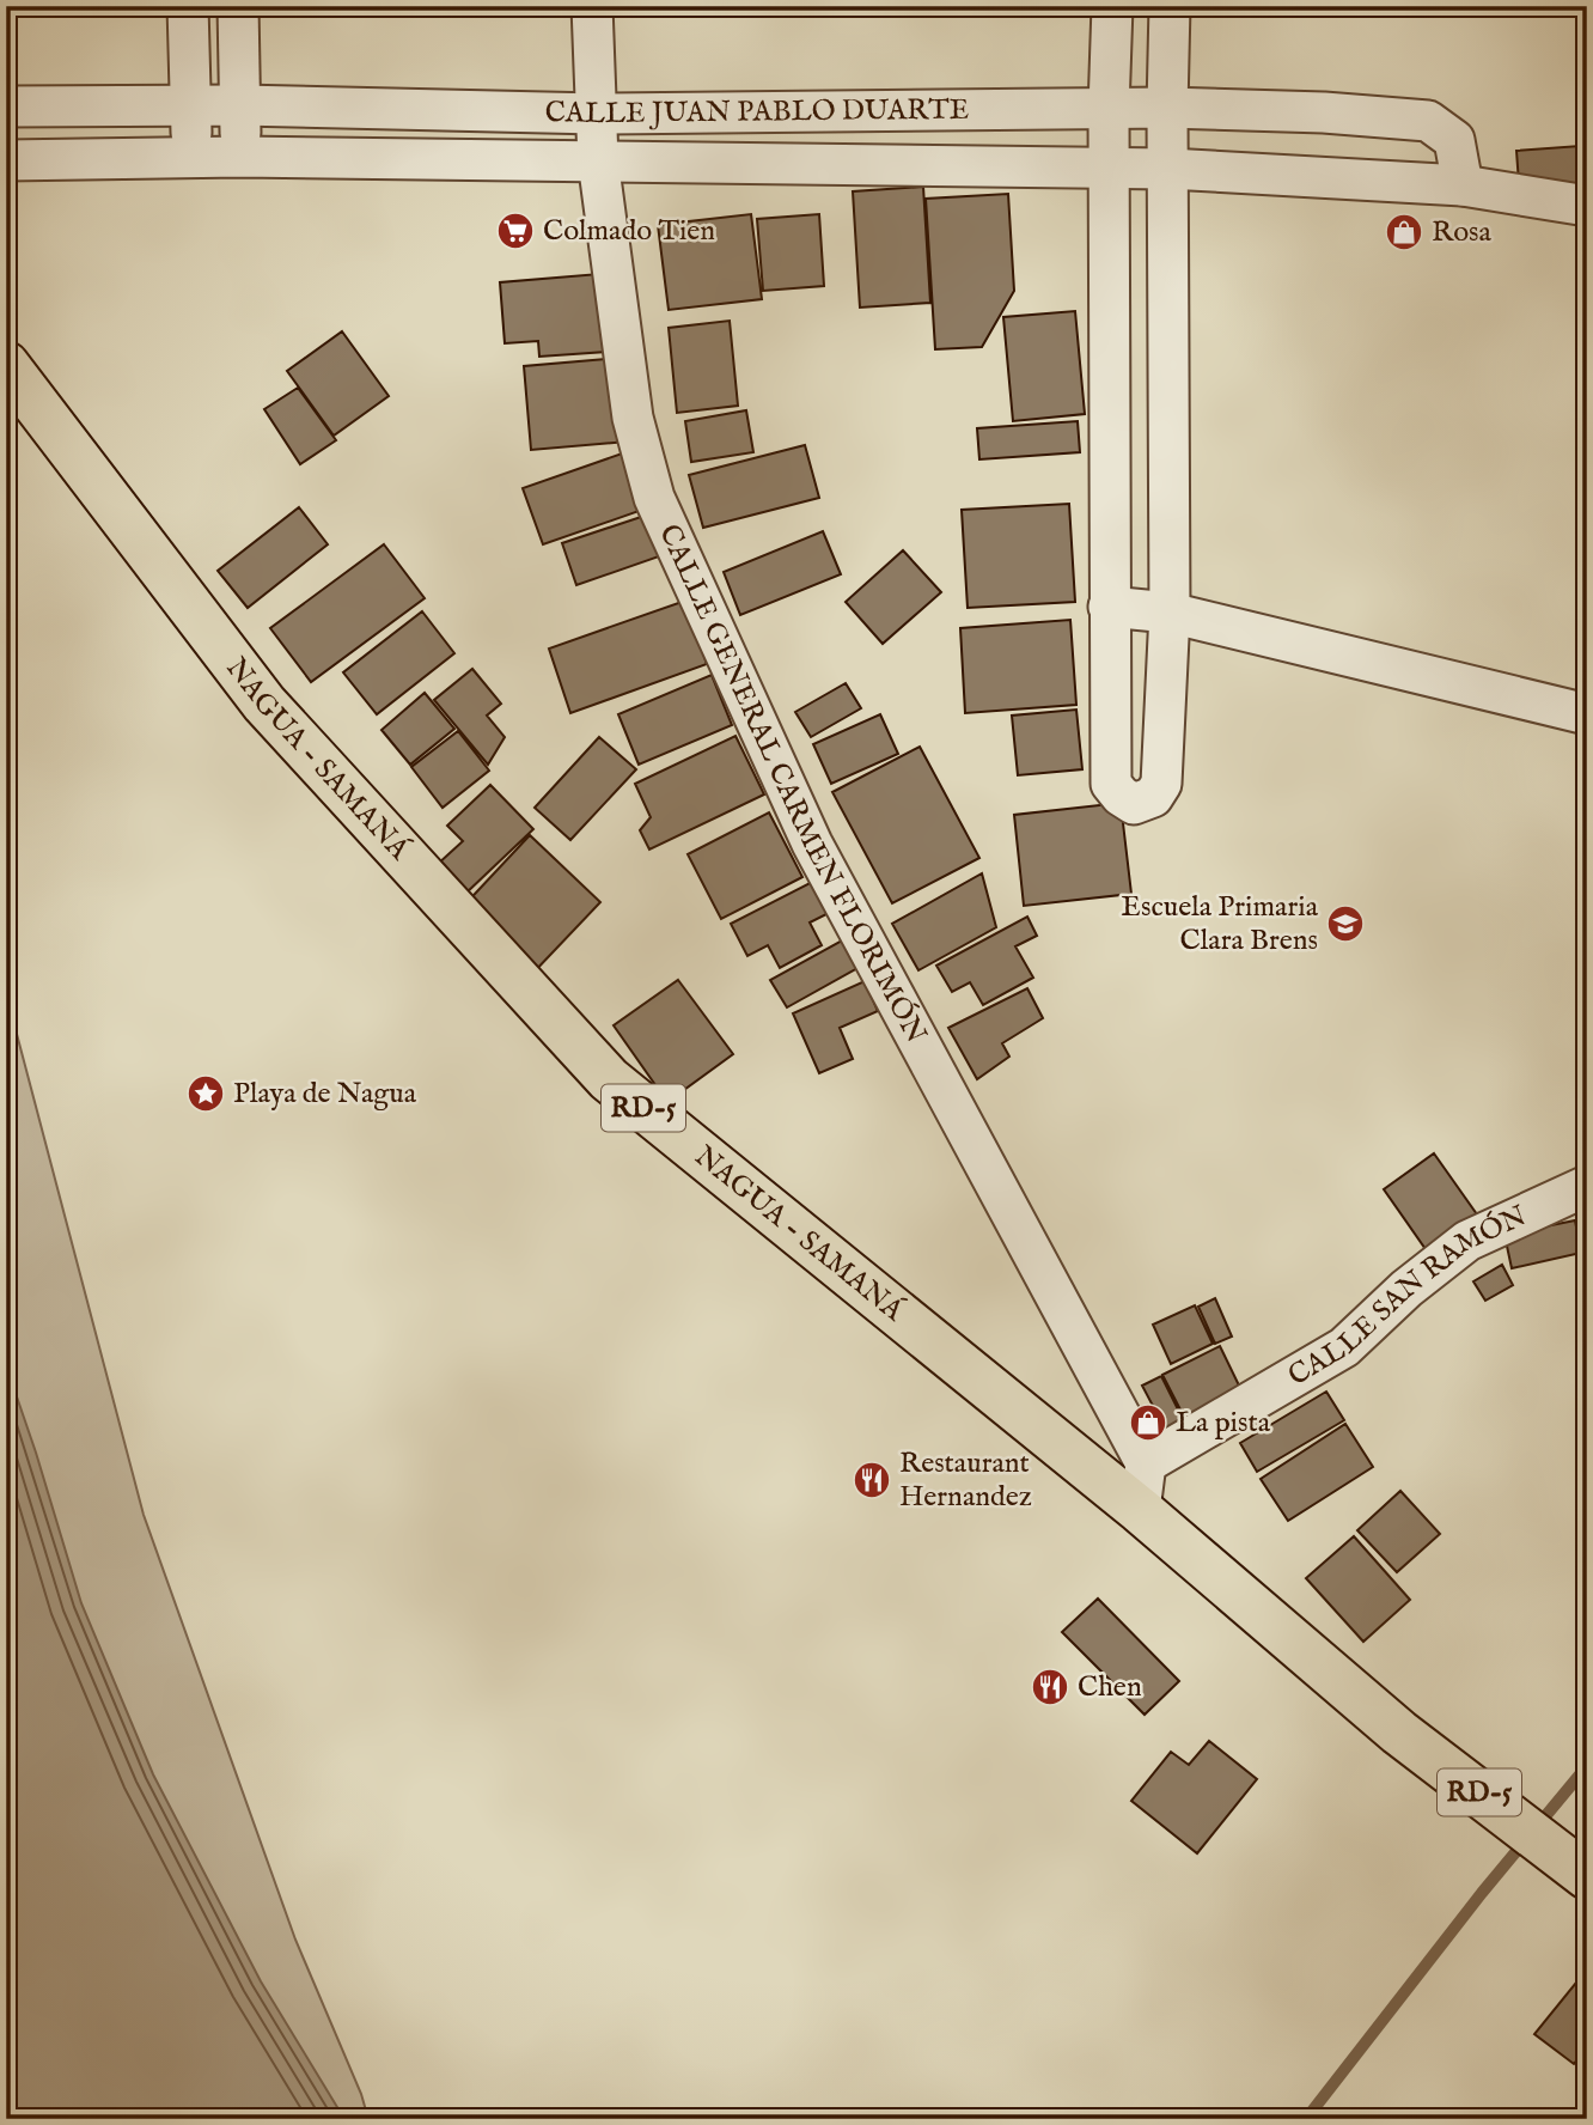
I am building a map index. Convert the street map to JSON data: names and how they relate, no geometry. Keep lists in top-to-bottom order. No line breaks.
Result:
{"streets":{"main road":["NAGUA - SAMANÁ","RD-5"],"street":["CALLE JUAN PABLO DUARTE","CALLE GENERAL CARMEN FLORIMÓN","CALLE SAN RAMÓN"]},"crossings":[["CALLE JUAN PABLO DUARTE","CALLE GENERAL CARMEN FLORIMÓN"],["CALLE GENERAL CARMEN FLORIMÓN","CALLE SAN RAMÓN"]],"places":{"supermarket":["Colmado Tien"],"shop":["Rosa","La pista"],"school or university":["Escuela Primaria Clara Brens"],"place":["Playa de Nagua"],"restaurant":["Restaurant Hernandez","Chen"]}}
